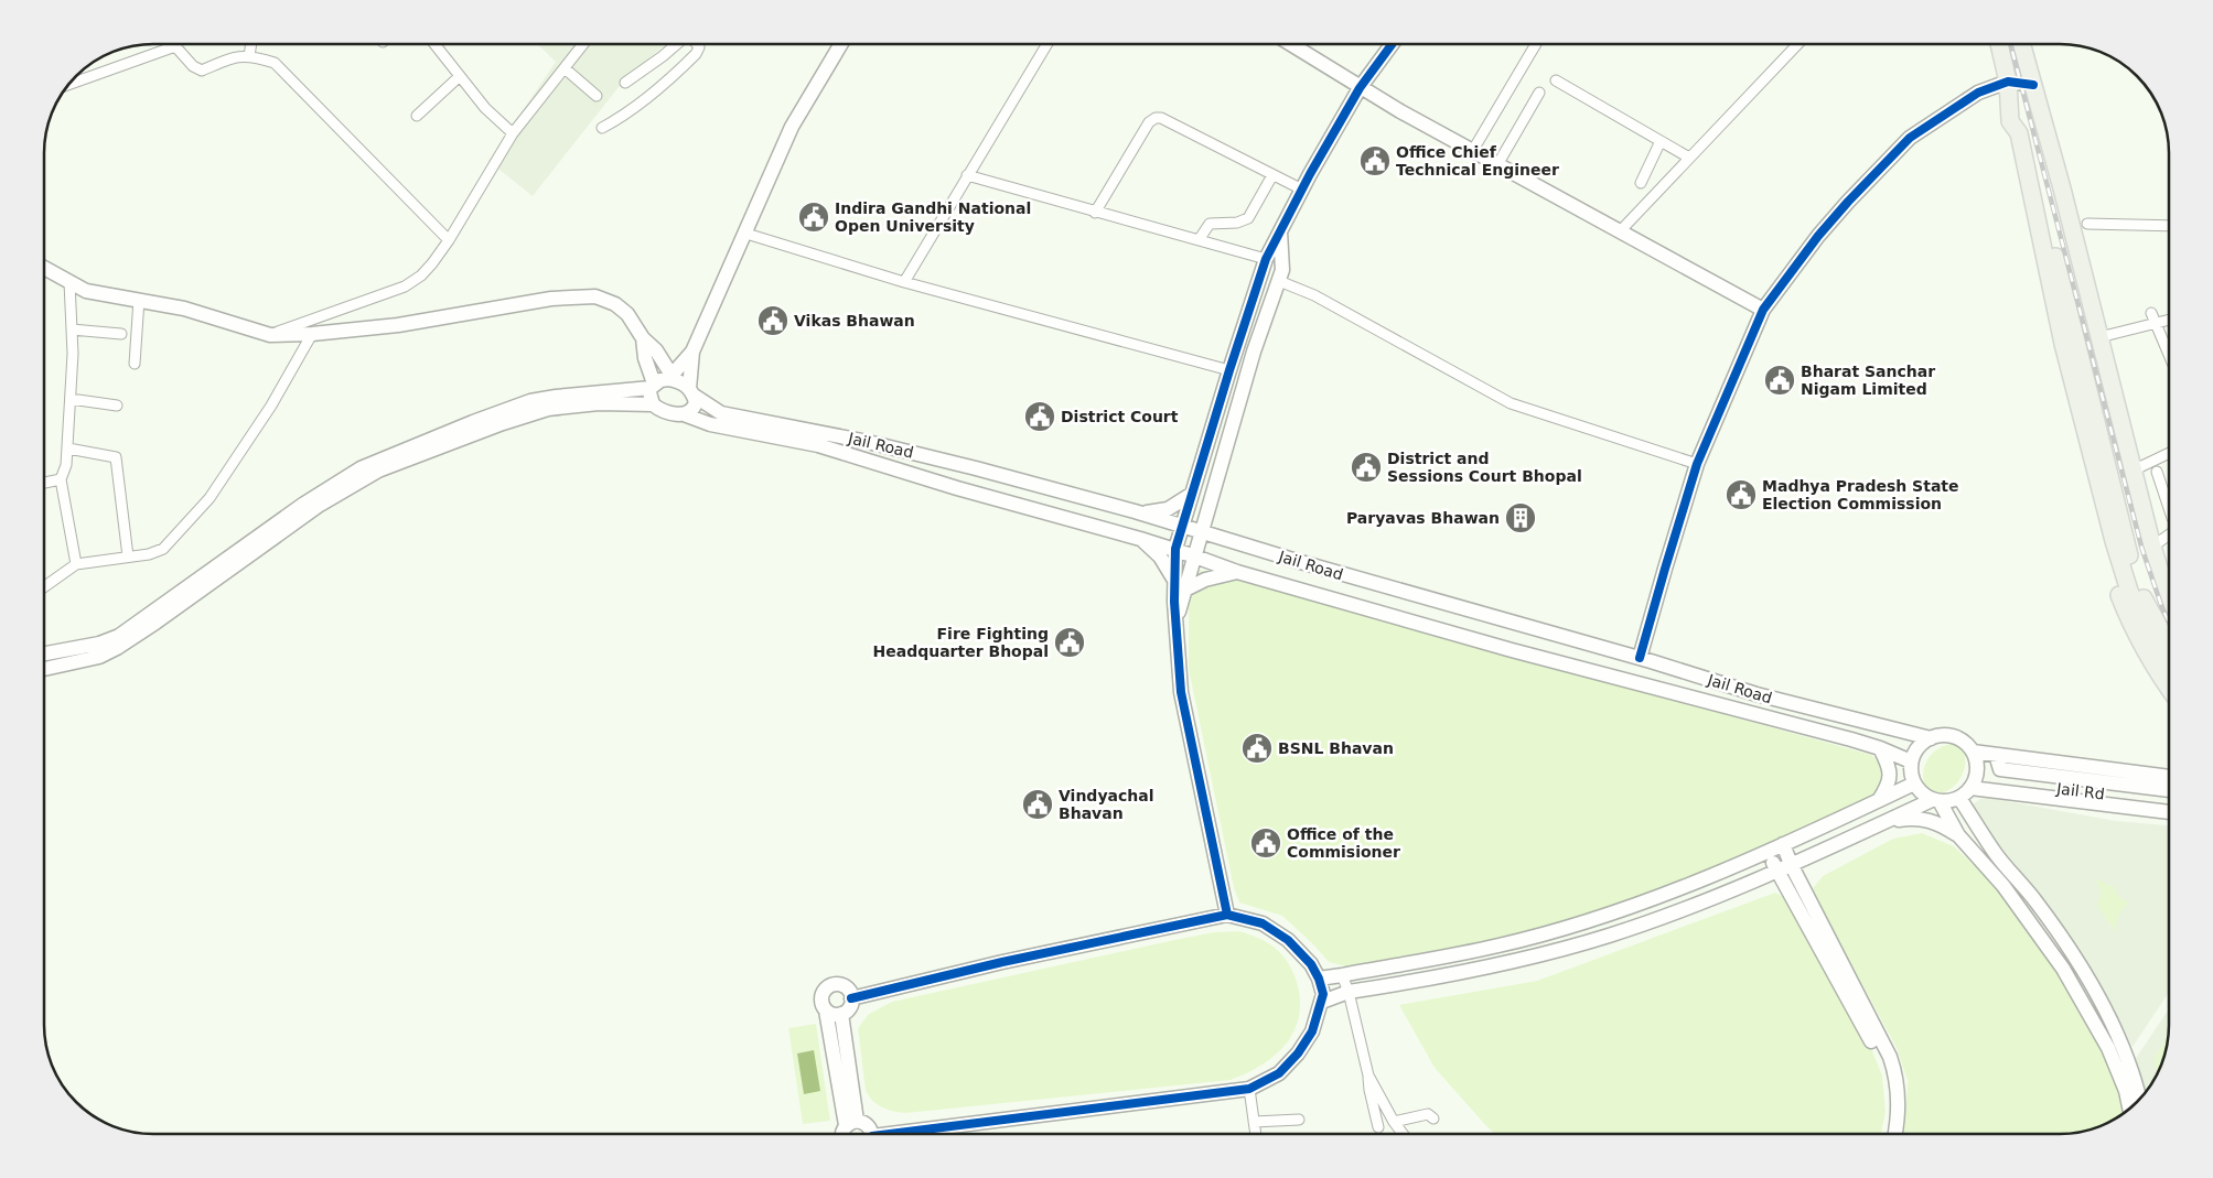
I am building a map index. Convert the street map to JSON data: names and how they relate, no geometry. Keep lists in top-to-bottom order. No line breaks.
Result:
{"streets":{"street":["Jail Road","Jail Rd"]},"places":{"public building":["Office Chief Technical Engineer","Indira Gandhi National Open University","Vikas Bhawan","Bharat Sanchar Nigam Limited","District Court","District and Sessions Court Bhopal","Madhya Pradesh State Election Commission","Fire Fighting Headquarter Bhopal","BSNL Bhavan","Vindyachal Bhavan","Office of the Commisioner"],"building":["Paryavas Bhawan"]}}
